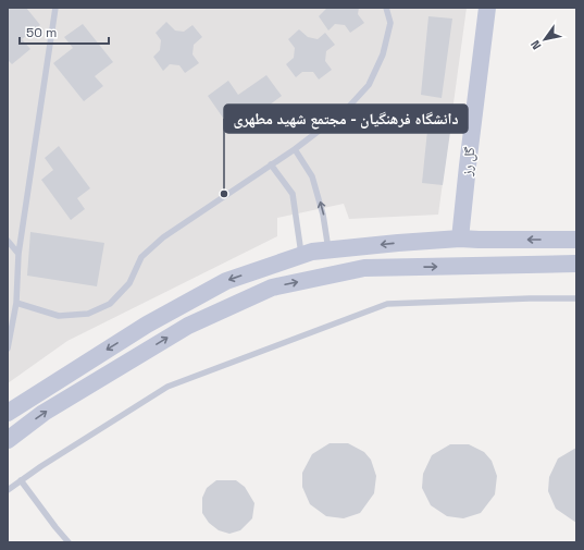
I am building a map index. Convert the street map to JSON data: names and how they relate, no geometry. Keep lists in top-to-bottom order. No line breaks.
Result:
{"streets":{"main road":["گل رز"]},"places":["دانشگاه فرهنگیان - مجتمع شهید مطهری"],"scale_bar":"50 m","north":"bottom left"}
